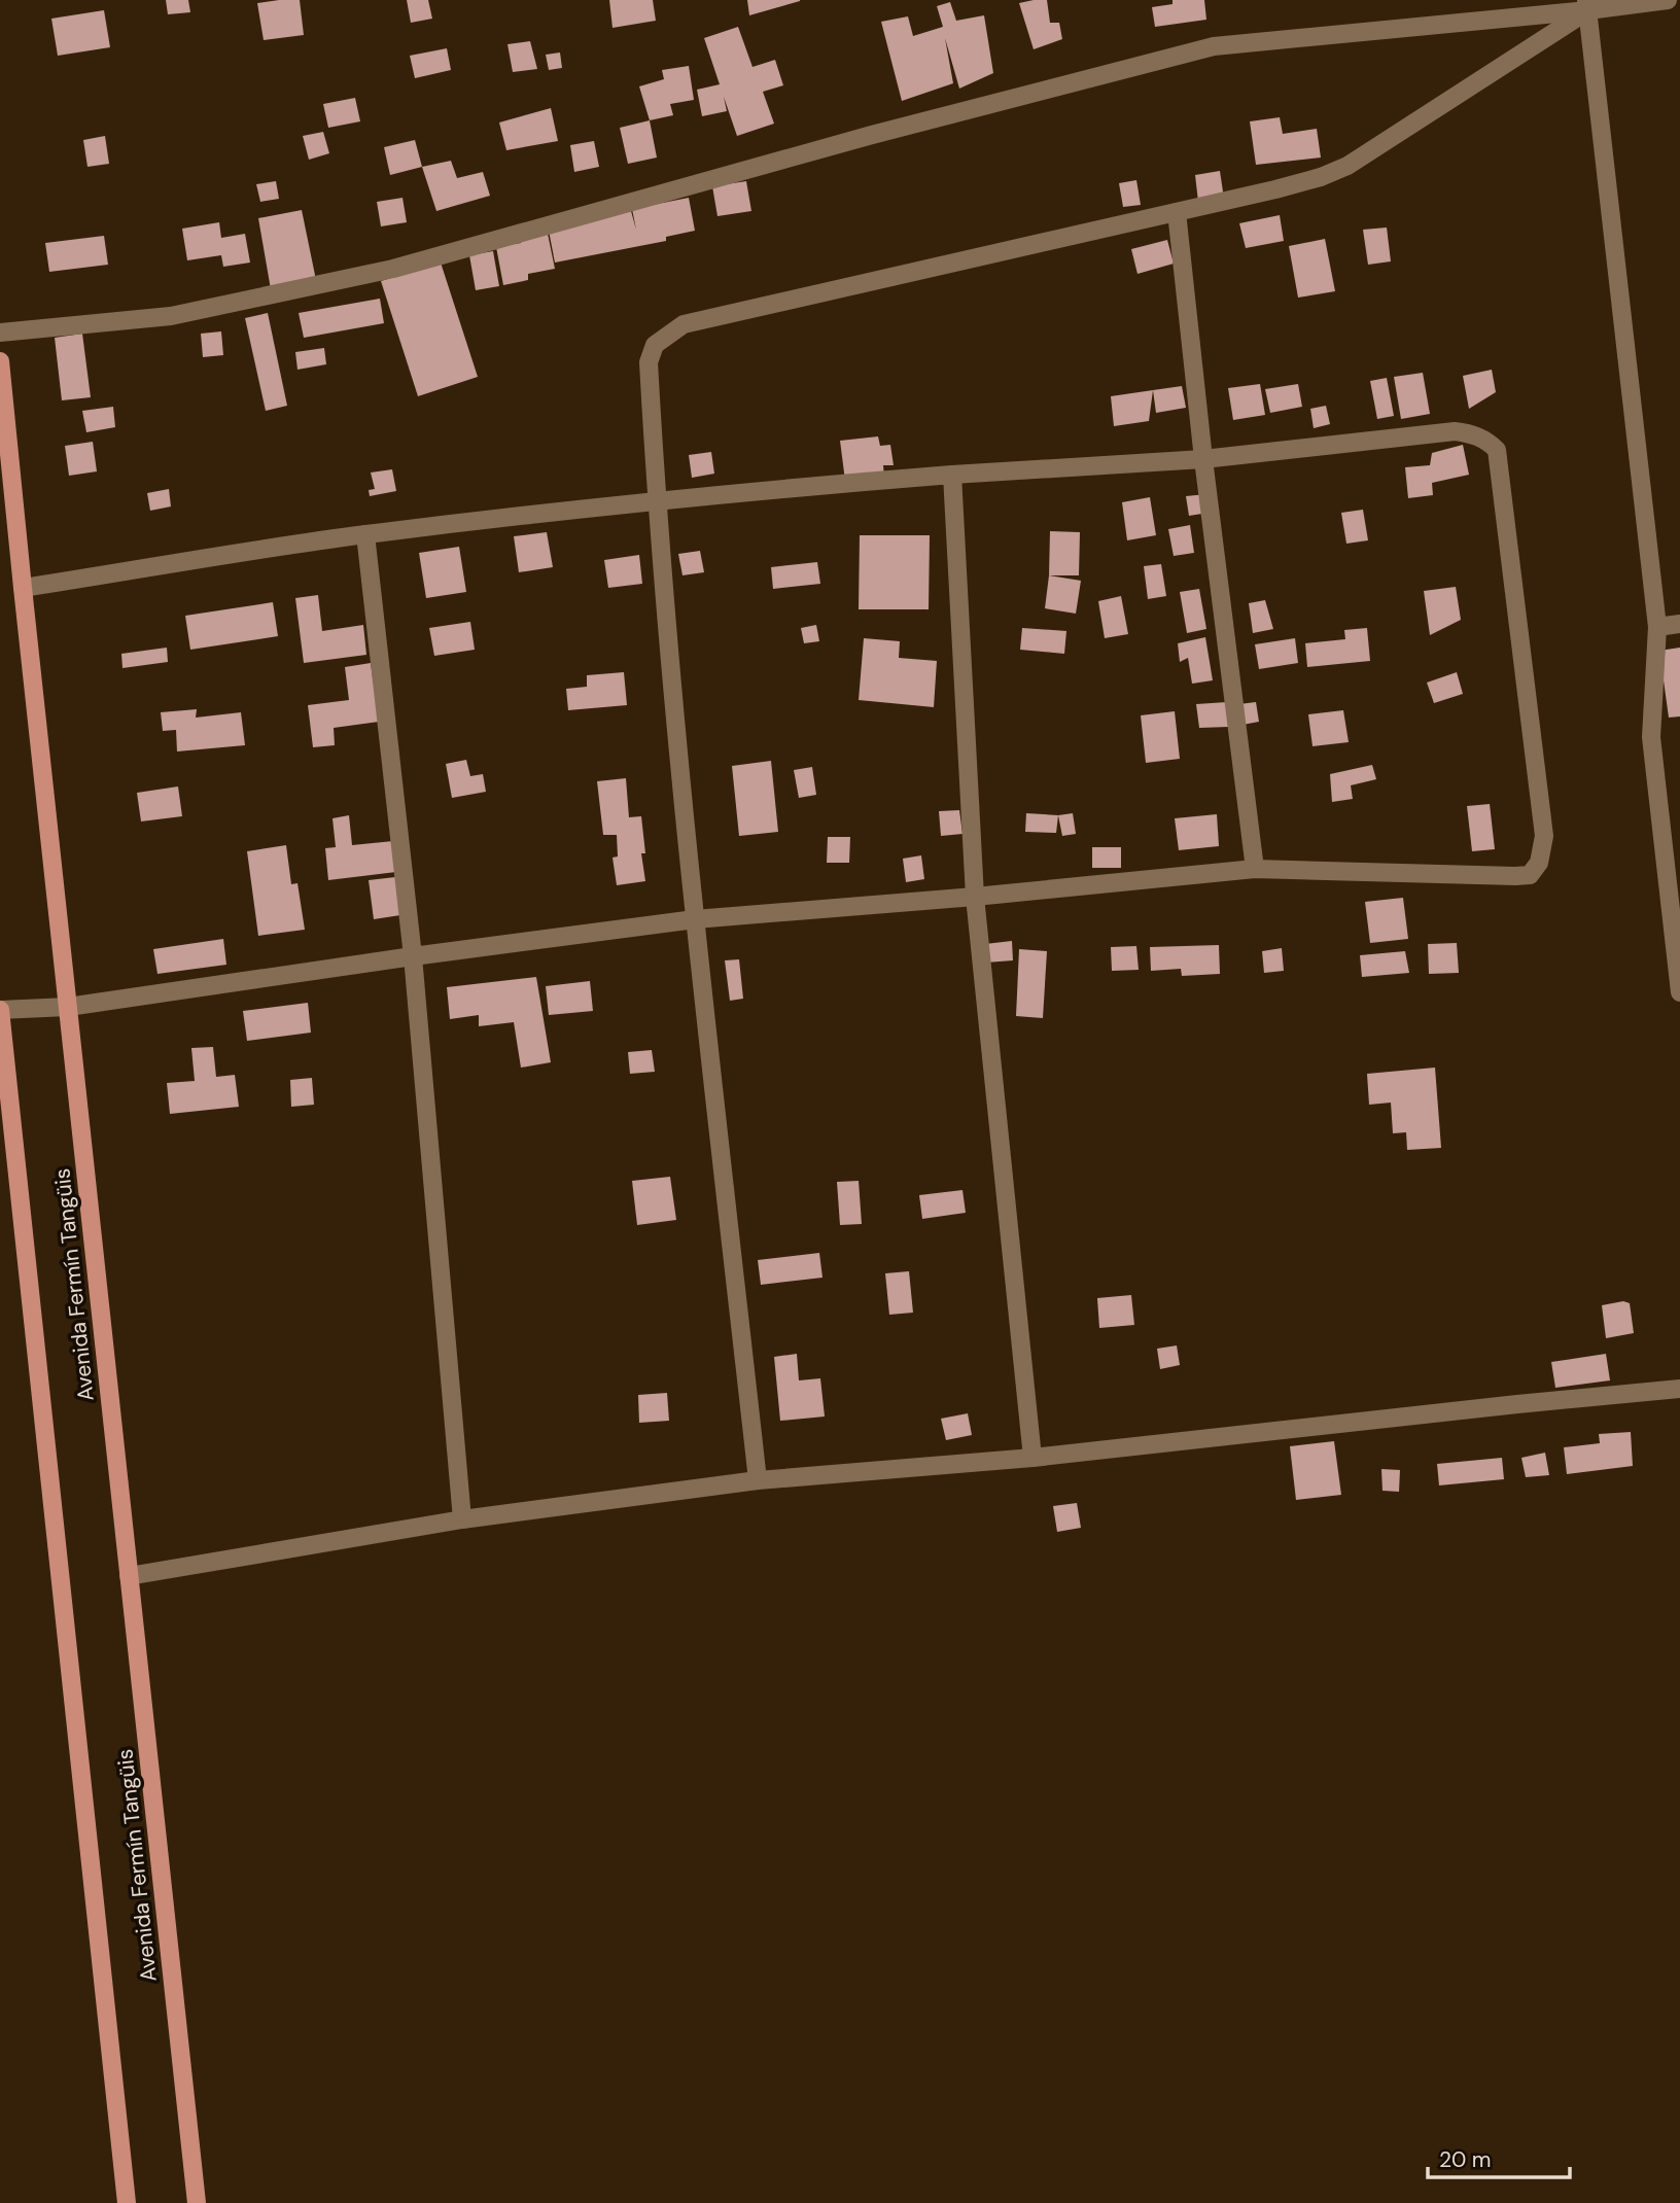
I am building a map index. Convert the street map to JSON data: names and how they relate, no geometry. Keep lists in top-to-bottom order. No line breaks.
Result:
{"streets":{"main road":["Avenida Fermín Tangüis"]},"scale_bar":"20 m"}
